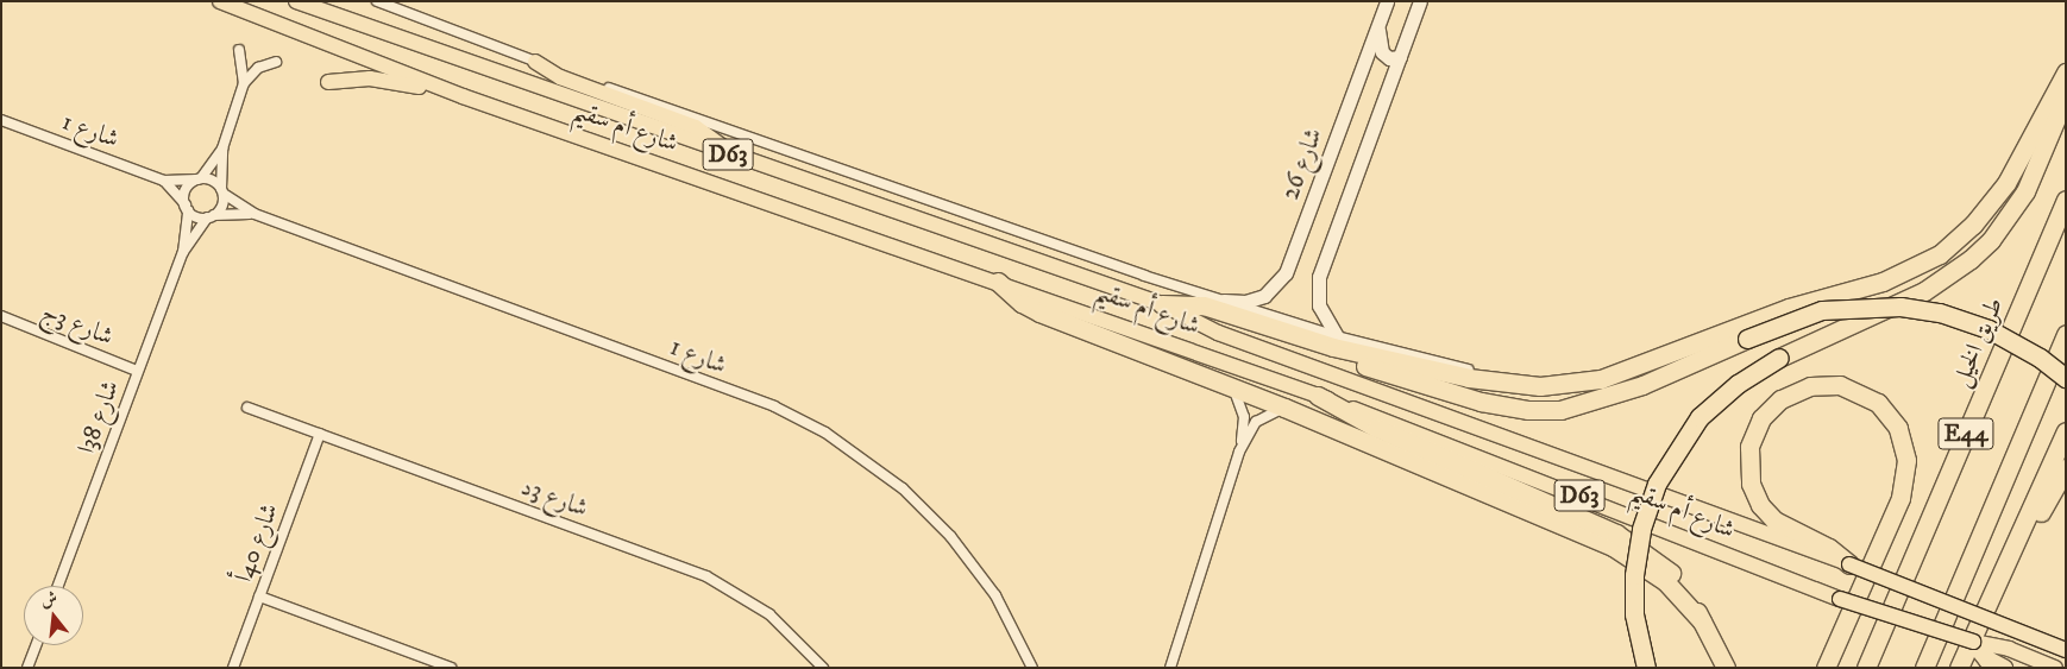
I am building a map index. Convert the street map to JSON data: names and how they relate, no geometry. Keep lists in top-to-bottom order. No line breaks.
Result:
{"streets":{"highway":["طريق الخيل","E44"],"main road":["شارع أم سقيم","D63","شارع 26"],"street":["شارع 1","شارع 3ج","شارع 38ا","شارع 3د","شارع 40أ"]},"crossings":[["شارع 1","شارع 38ا"],["شارع 3ج","شارع 38ا"],["شارع 3د","شارع 40أ"]],"north":"top"}
